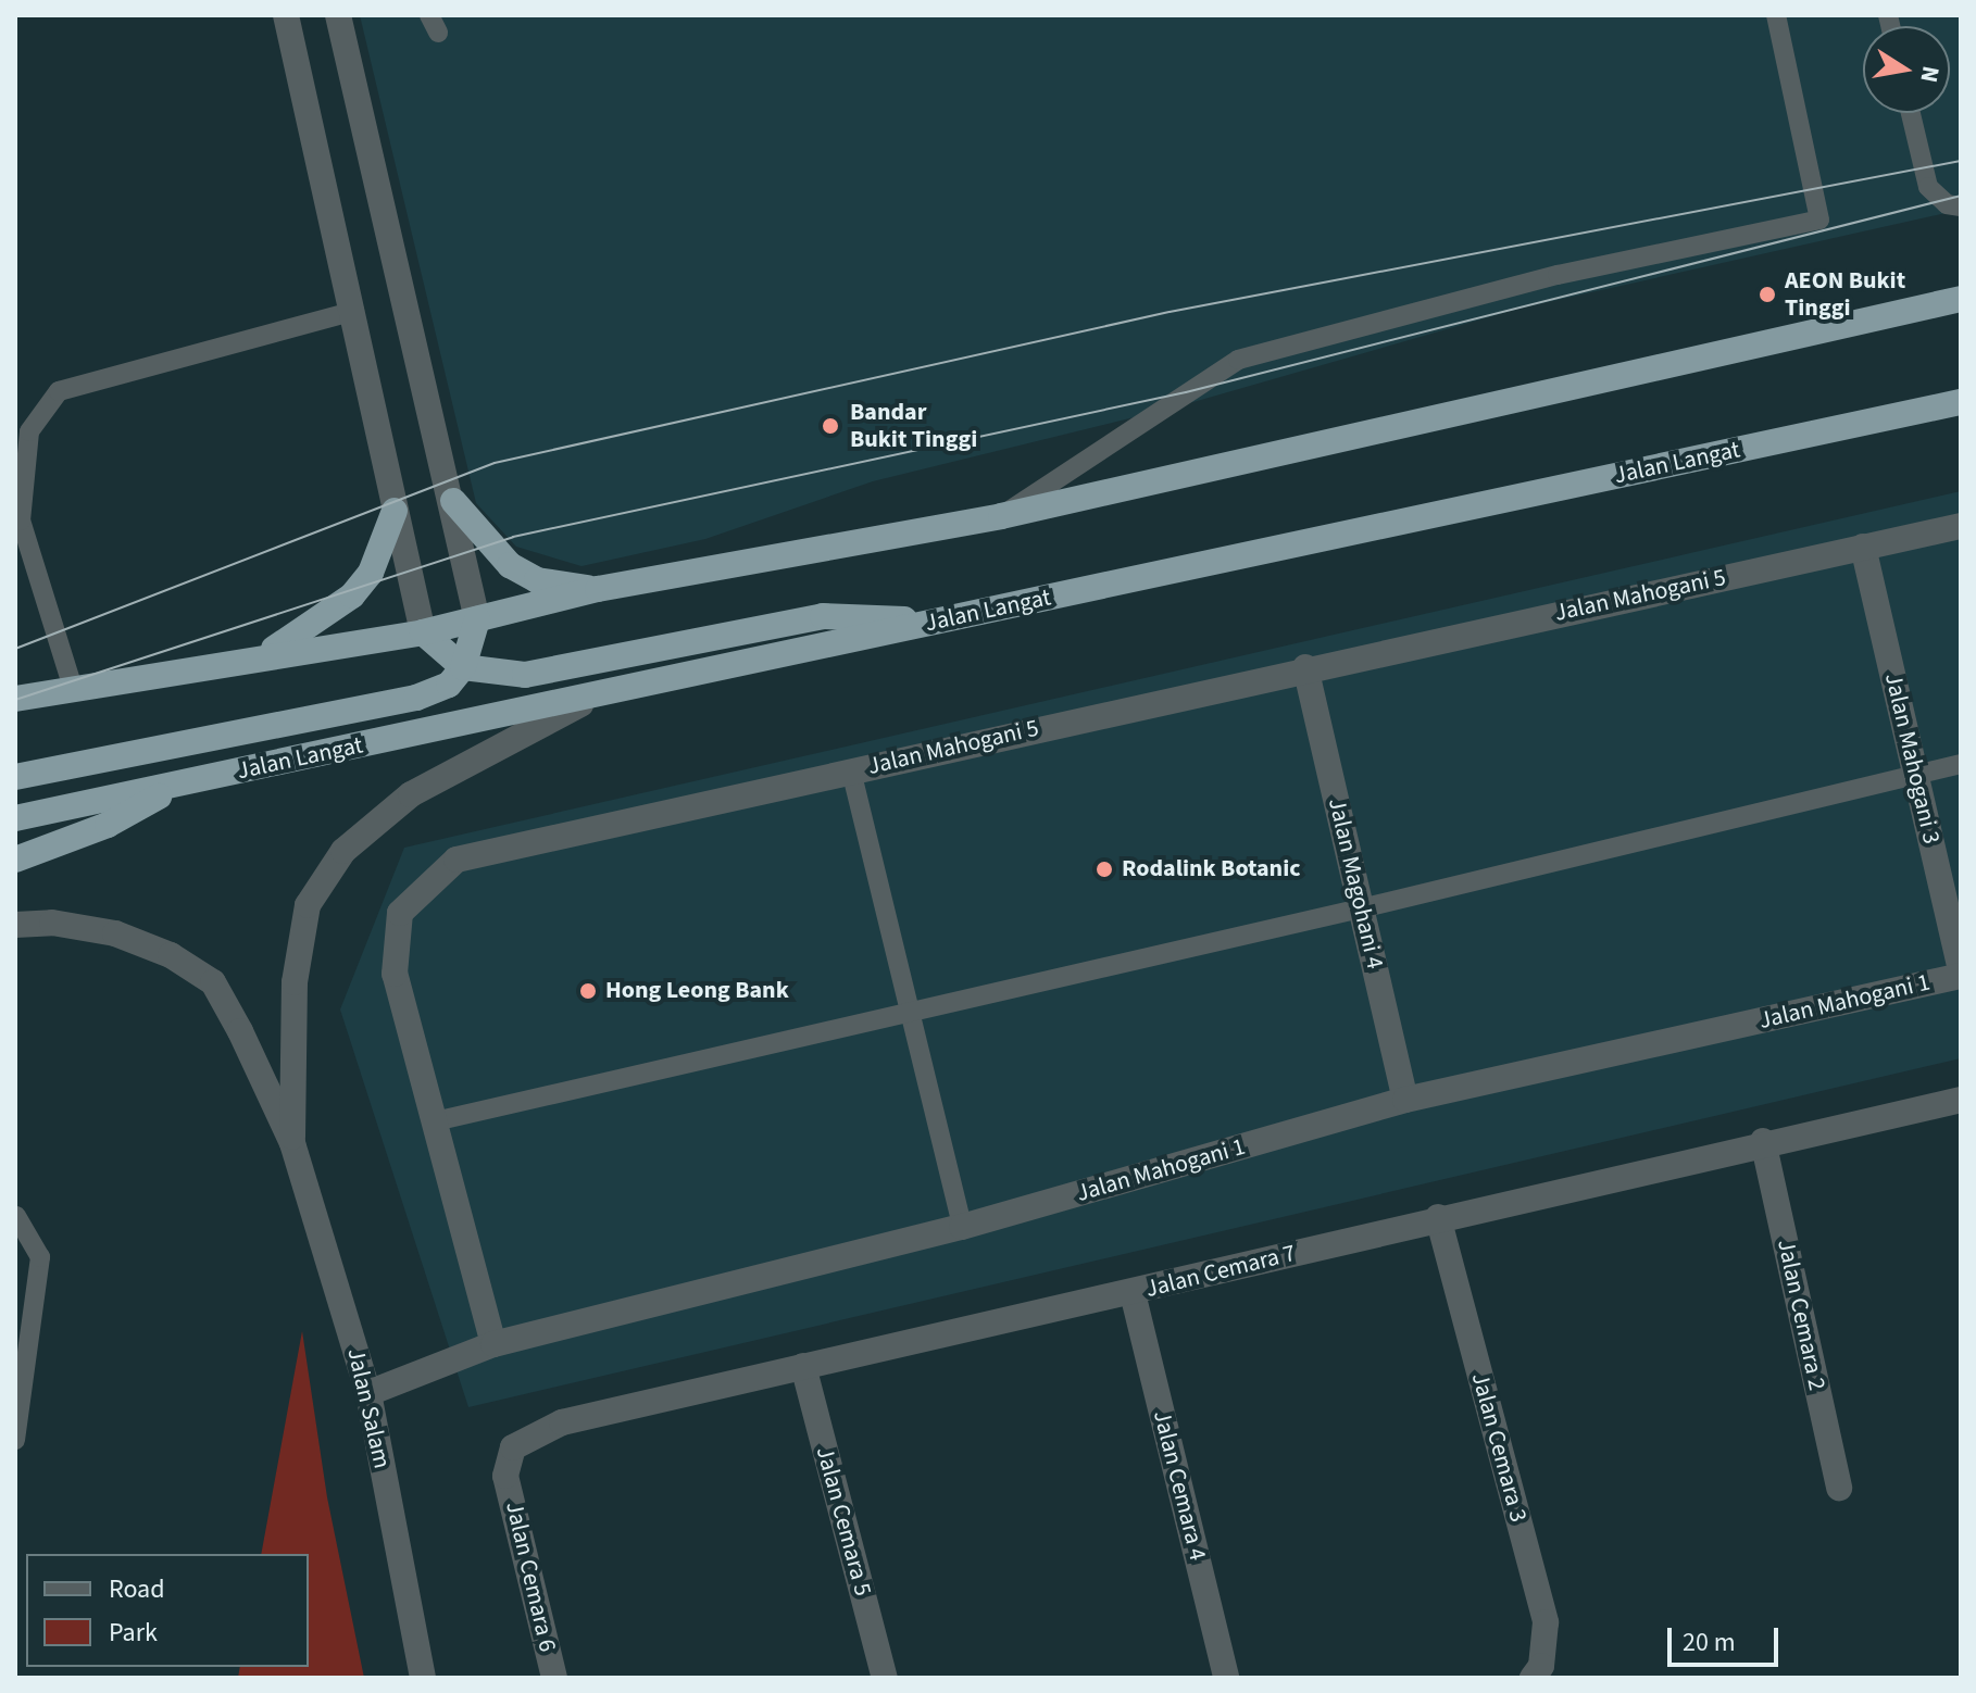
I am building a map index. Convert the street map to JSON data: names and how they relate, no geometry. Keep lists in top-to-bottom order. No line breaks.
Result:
{"streets":{"highway":["Jalan Langat"],"street":["Jalan Mahogani 5","Jalan Mahogani 3","Jalan Magohani 4","Jalan Mahogani 1","Jalan Cemara 7","Jalan Cemara 2","Jalan Salam","Jalan Cemara 3","Jalan Cemara 4","Jalan Cemara 5","Jalan Cemara 6"]},"crossings":[["Jalan Mahogani 5","Jalan Mahogani 3"],["Jalan Mahogani 5","Jalan Magohani 4"],["Jalan Mahogani 5","Jalan Mahogani 1"],["Jalan Mahogani 3","Jalan Mahogani 1"],["Jalan Magohani 4","Jalan Mahogani 1"],["Jalan Mahogani 1","Jalan Salam"],["Jalan Cemara 7","Jalan Cemara 2"],["Jalan Cemara 7","Jalan Cemara 3"],["Jalan Cemara 7","Jalan Cemara 4"],["Jalan Cemara 7","Jalan Cemara 5"],["Jalan Cemara 7","Jalan Cemara 6"]],"places":["AEON Bukit Tinggi","Bandar Bukit Tinggi","Rodalink Botanic","Hong Leong Bank"],"legend":["Road","Park"],"scale_bar":"20 m","north":"right"}
